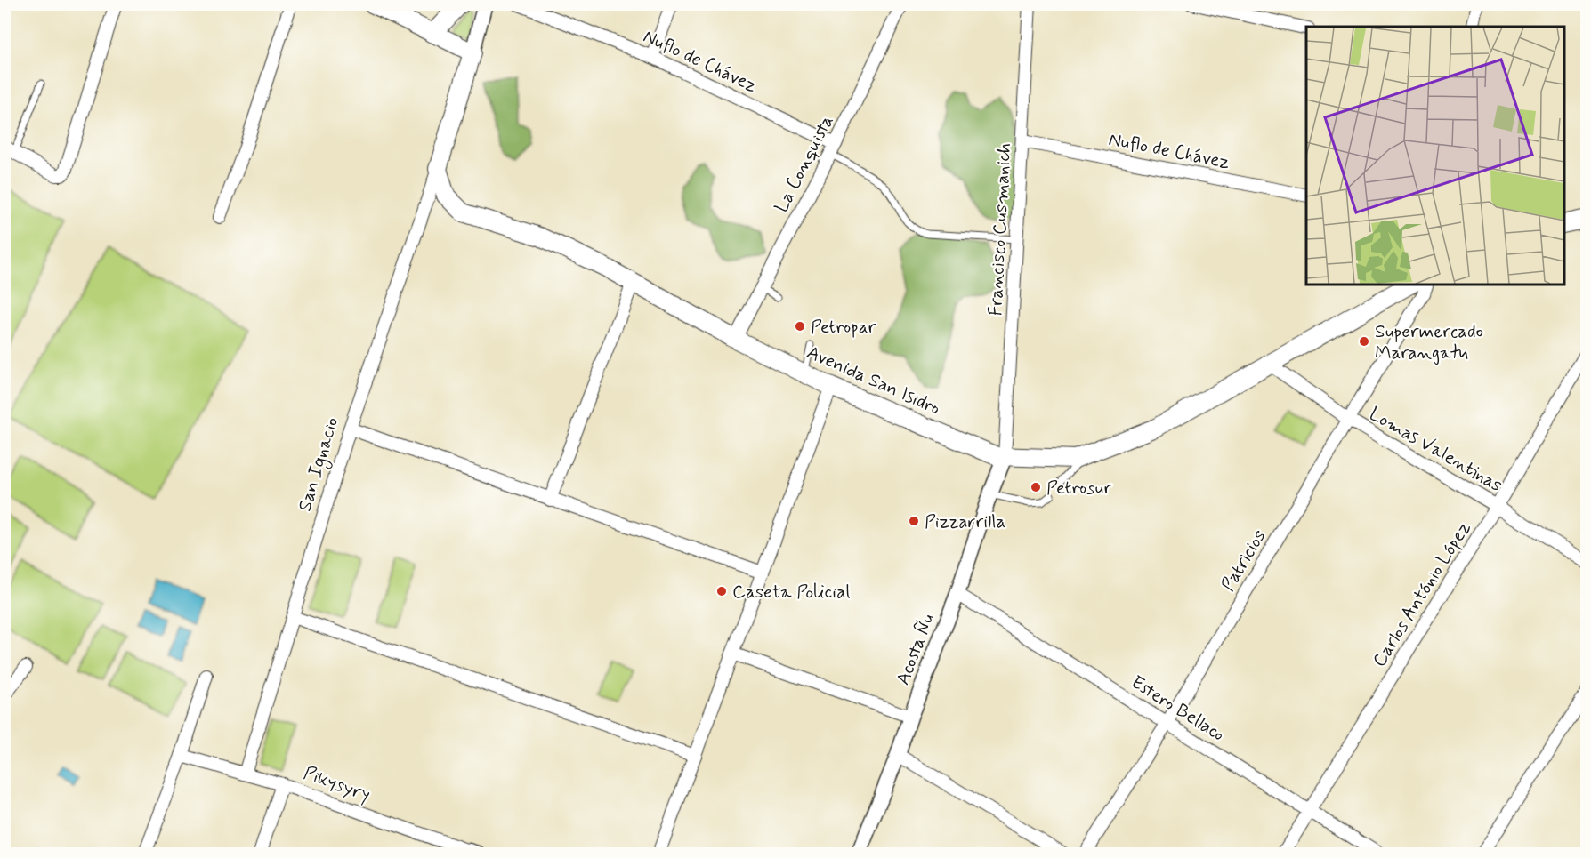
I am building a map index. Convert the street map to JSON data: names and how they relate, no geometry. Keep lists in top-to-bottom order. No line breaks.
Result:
{"streets":{"main road":["Avenida San Isidro"],"street":["Nuflo de Chávez","La Conquista","Francisco Cusmanich","Lomas Valentinas","San Ignacio","Patricios","Carlos António López","Acosta Ñu","Estero Bellaco","Pikysyry"]},"crossings":[["Nuflo de Chávez","La Conquista"],["Nuflo de Chávez","Francisco Cusmanich"],["La Conquista","Avenida San Isidro"],["Francisco Cusmanich","Avenida San Isidro"],["Francisco Cusmanich","Acosta Ñu"],["Avenida San Isidro","Lomas Valentinas"],["Avenida San Isidro","San Ignacio"],["Avenida San Isidro","Acosta Ñu"],["Lomas Valentinas","Patricios"],["Lomas Valentinas","Carlos António López"],["San Ignacio","Pikysyry"],["Patricios","Estero Bellaco"],["Carlos António López","Estero Bellaco"],["Acosta Ñu","Estero Bellaco"]],"places":["Petropar","Supermercado Marangatu","Petrosur","Pizzarrilla","Caseta Policial"]}
